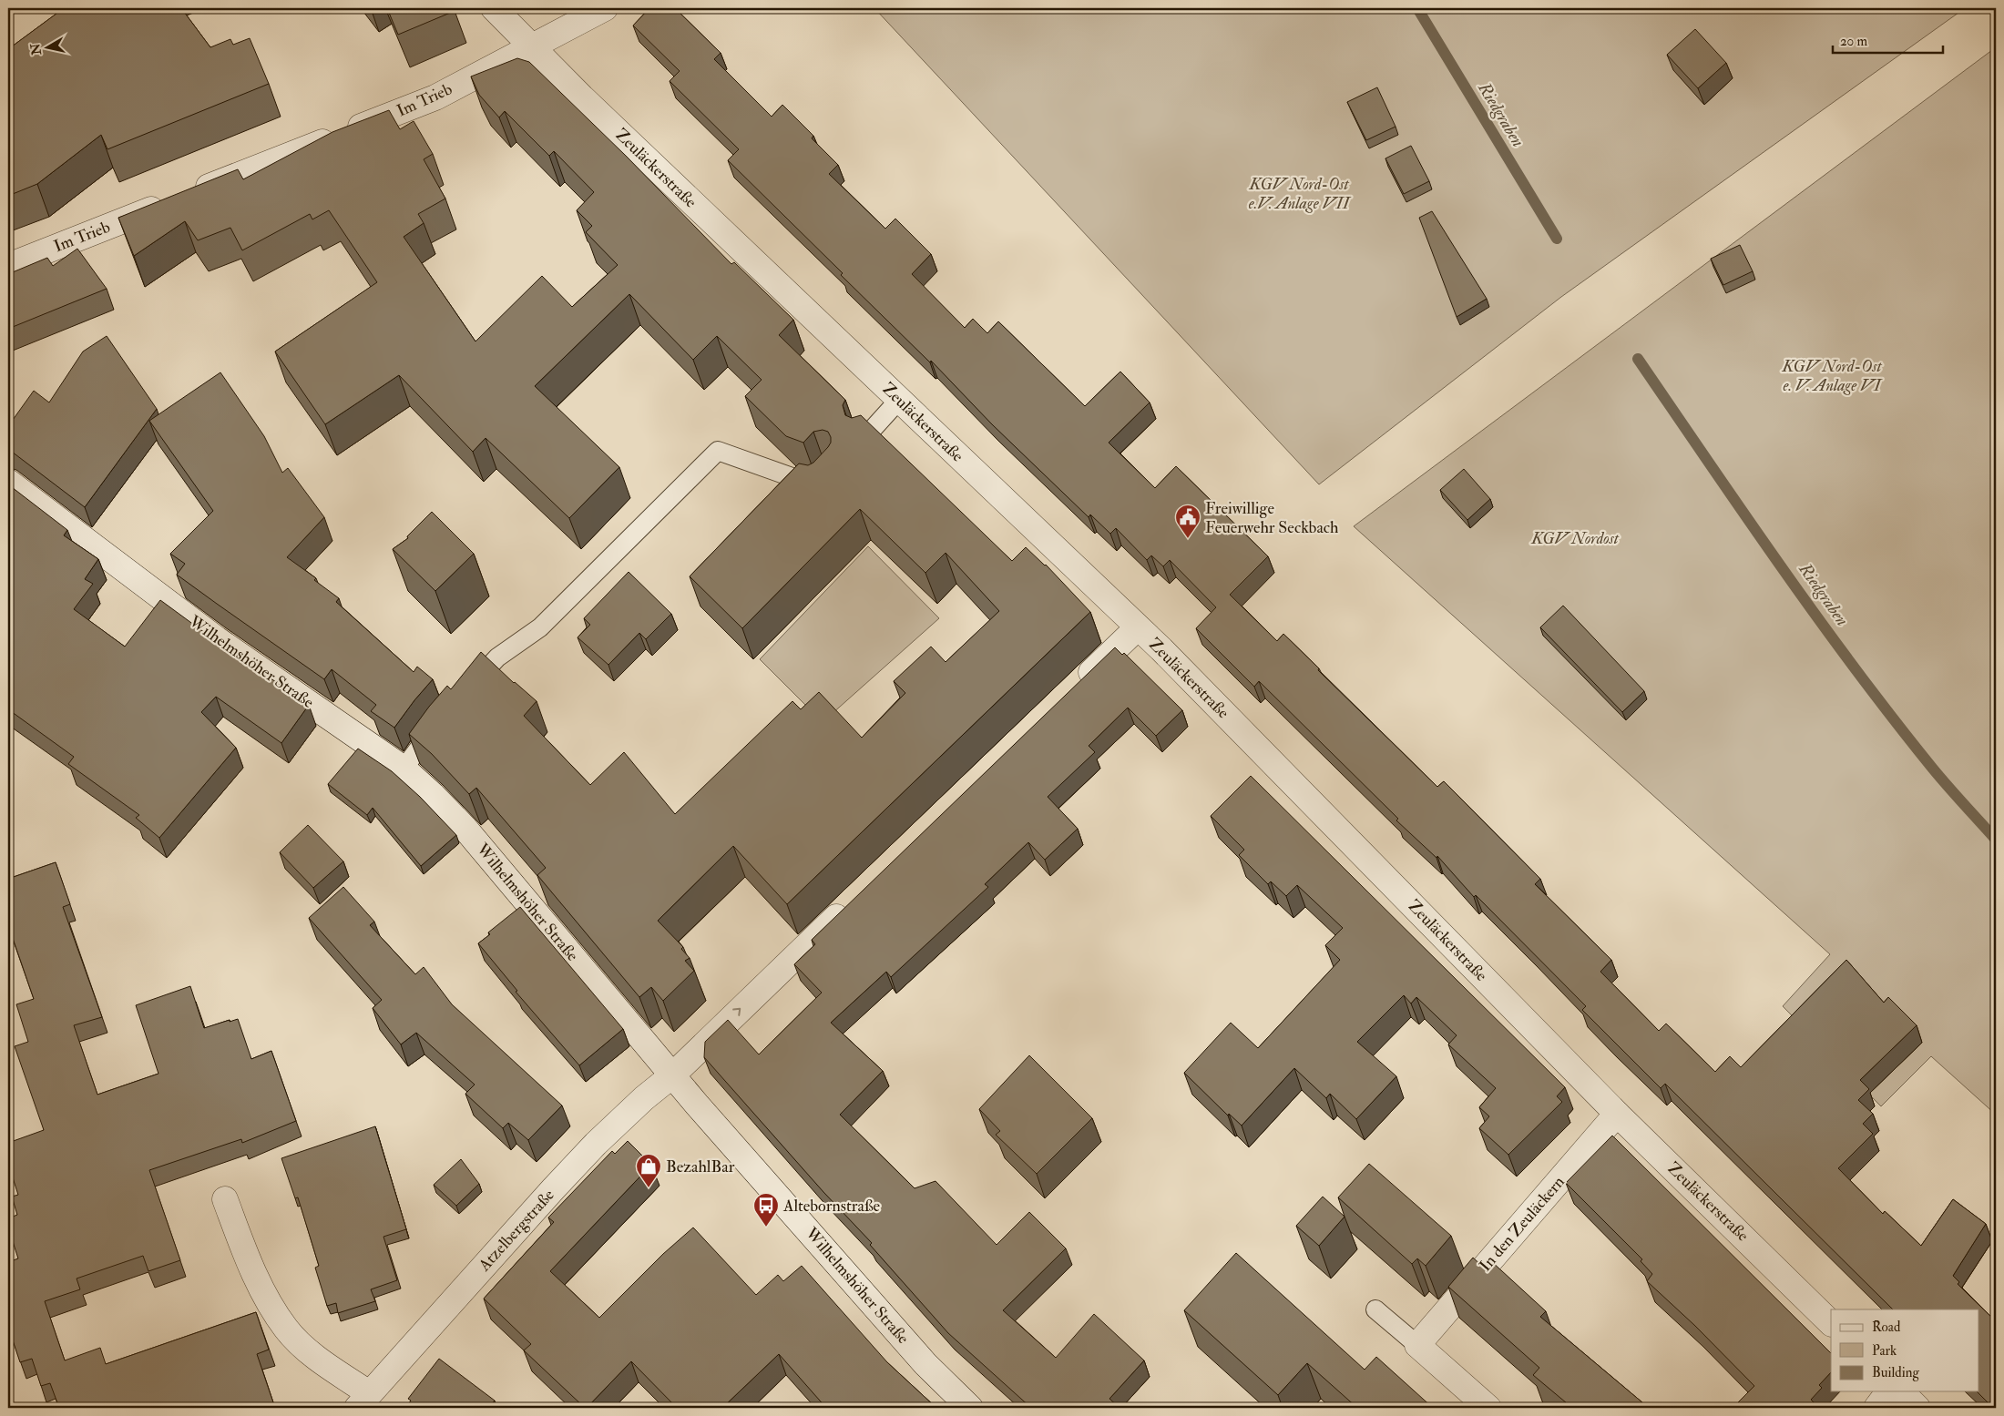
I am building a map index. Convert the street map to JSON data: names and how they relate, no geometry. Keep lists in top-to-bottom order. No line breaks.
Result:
{"streets":{"street":["Im Trieb","Zeuläckerstraße","Wilhelmshöher Straße","In den Zeuläckern","Atzelbergstraße"]},"crossings":[["Im Trieb","Zeuläckerstraße"],["Zeuläckerstraße","In den Zeuläckern"],["Wilhelmshöher Straße","Atzelbergstraße"]],"water":["Riedgraben"],"parks":["KGV Nord-Ost e.V. Anlage VII","KGV Nord-Ost e. V. Anlage VI","KGV Nordost"],"places":{"public building":["Freiwillige Feuerwehr Seckbach"],"shop":["BezahlBar"],"bus stop":["Altebornstraße"]},"legend":["Road","Park","Building"],"scale_bar":"20 m","north":"left"}
